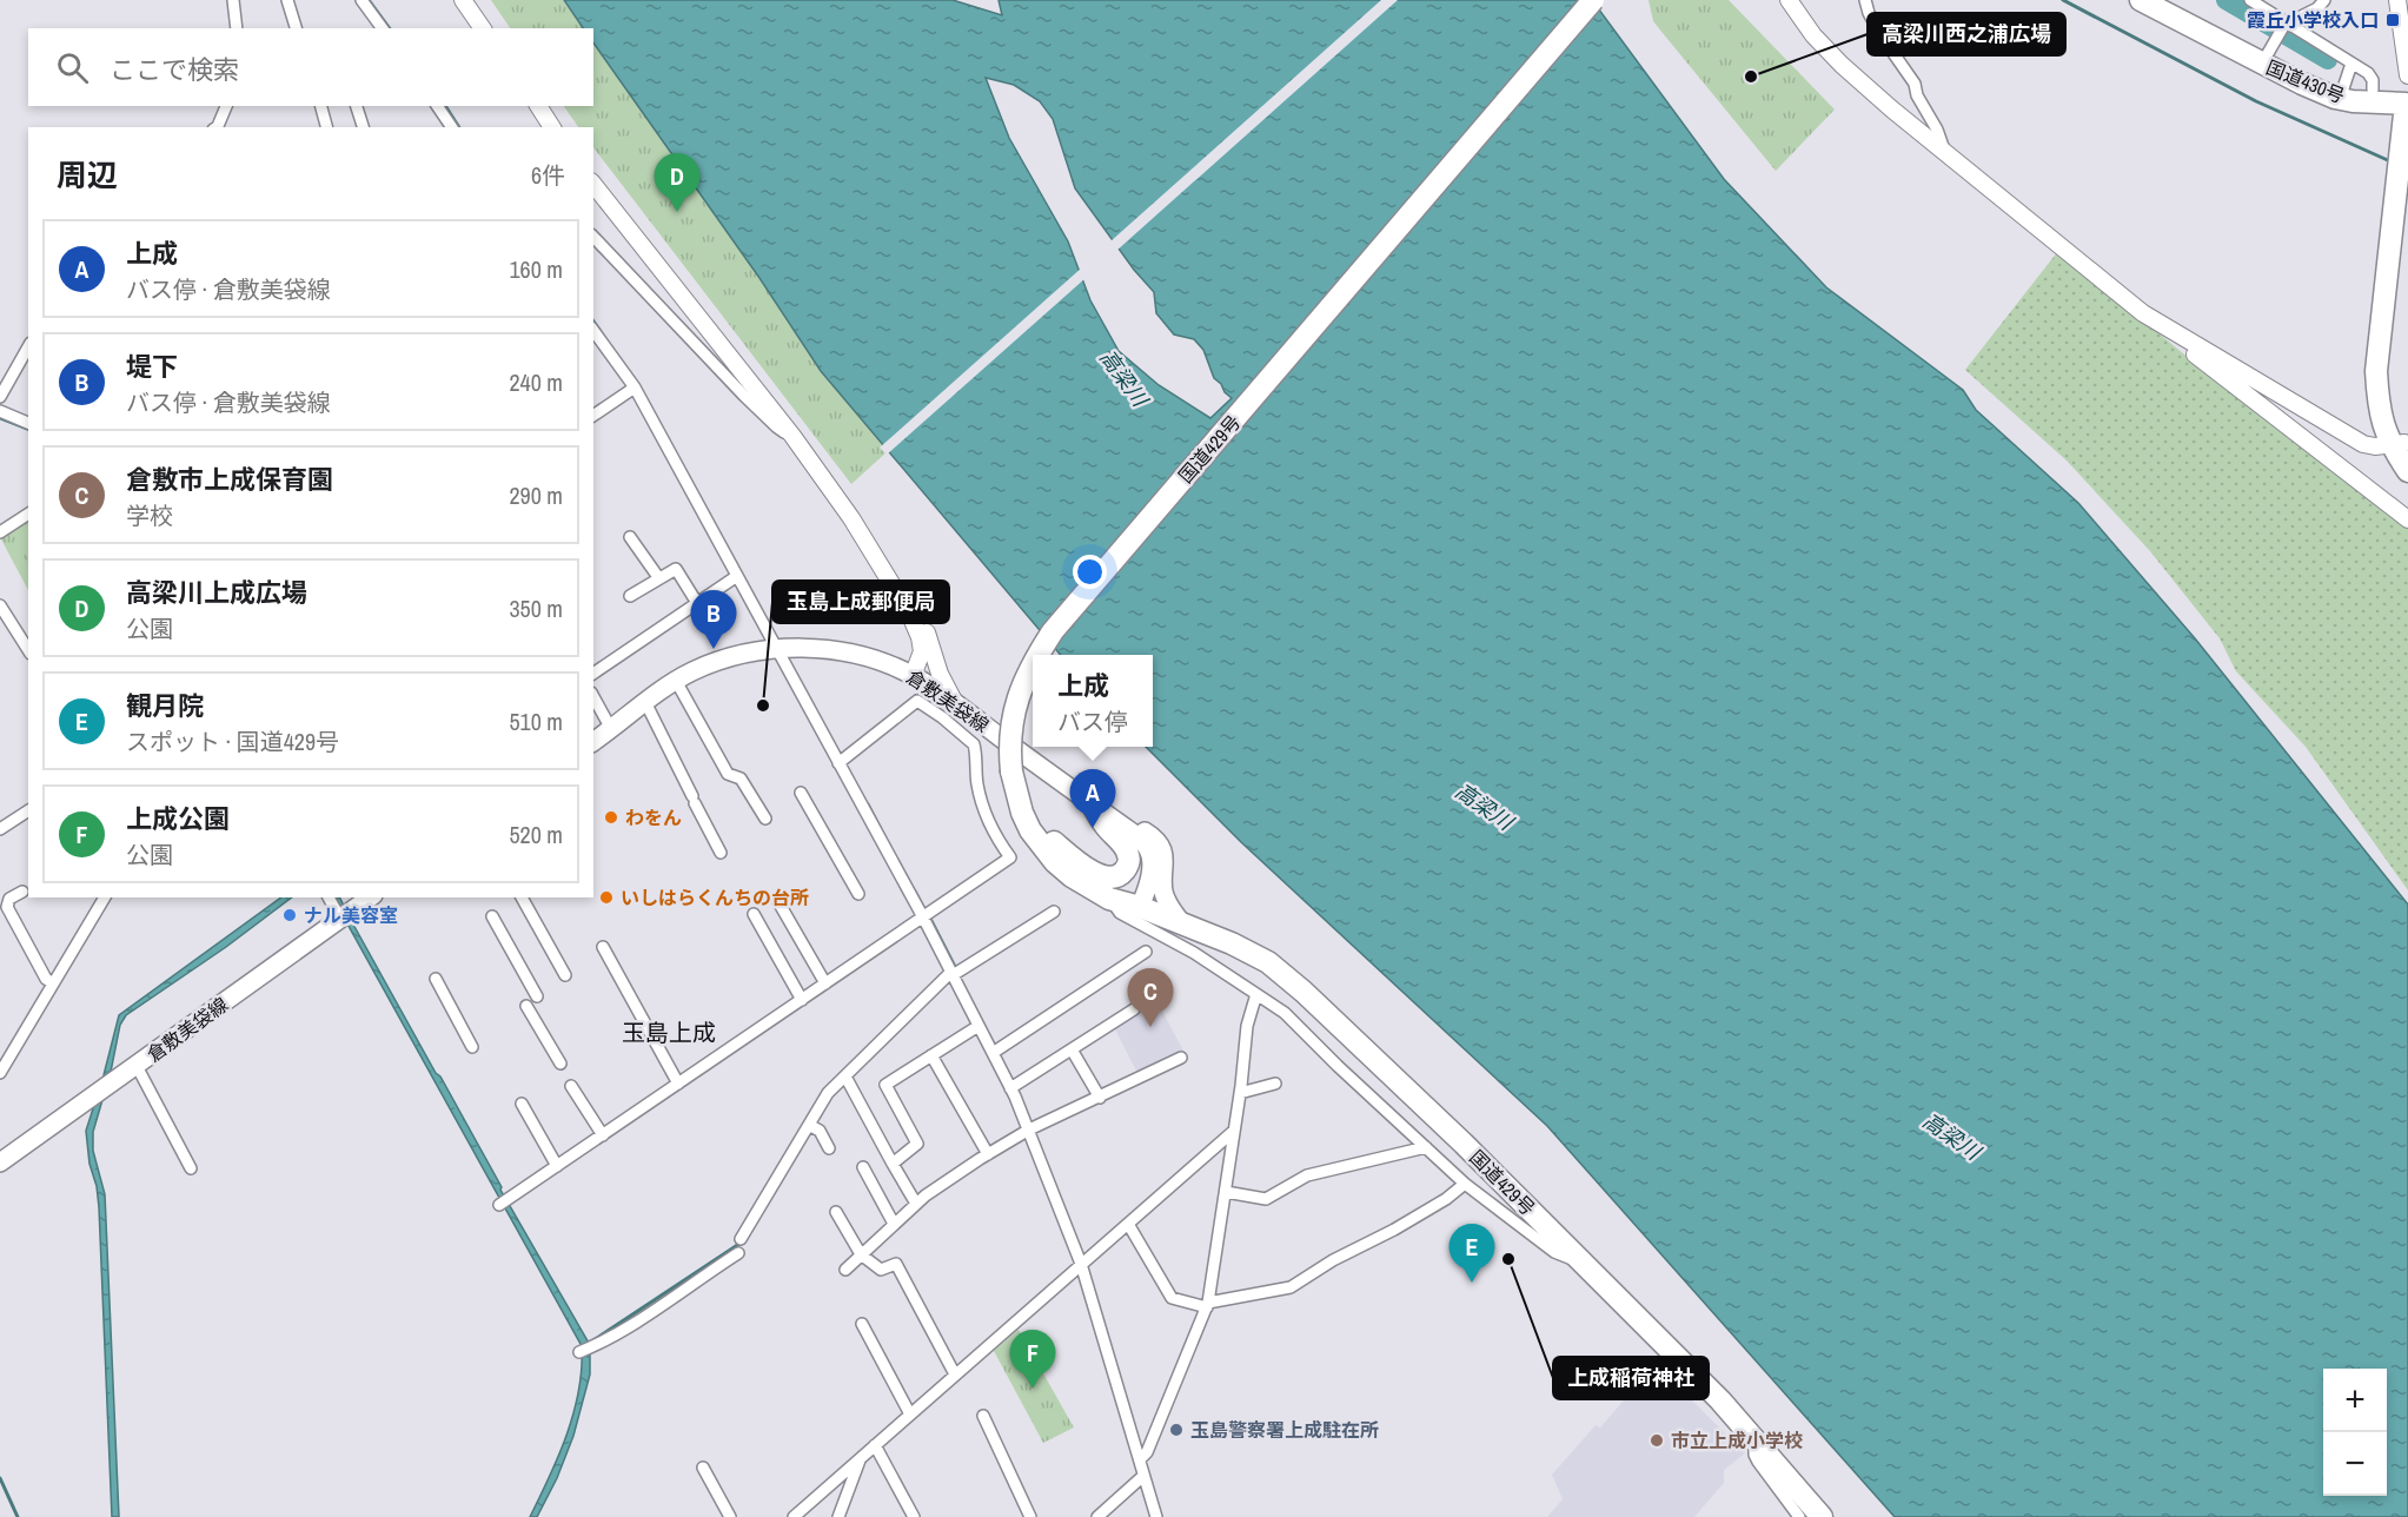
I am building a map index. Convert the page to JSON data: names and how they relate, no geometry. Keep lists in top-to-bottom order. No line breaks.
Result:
{"streets":{"highway":["国道430号","国道429号"],"main road":["倉敷美袋線"]},"crossings":[["国道429号","倉敷美袋線"]],"districts":["玉島上成"],"water":["高梁川"],"places":{"transit":["霞丘小学校入口"],"other":["高梁川西之浦広場","玉島上成郵便局","わをん","いしはらくんちの台所","ナル美容室","上成稲荷神社","玉島警察署上成駐在所","市立上成小学校"]},"page":{"search":"ここで検索","heading":["周辺","6件"],"pins":["D","B","A","C","E","F"],"list":[{"mark":"A","name":"上成","note":"バス停 · 倉敷美袋線","value":"160 m"},{"mark":"B","name":"堤下","note":"バス停 · 倉敷美袋線","value":"240 m"},{"mark":"C","name":"倉敷市上成保育園","note":"学校","value":"290 m"},{"mark":"D","name":"高梁川上成広場","note":"公園","value":"350 m"},{"mark":"E","name":"観月院","note":"スポット · 国道429号","value":"510 m"},{"mark":"F","name":"上成公園","note":"公園","value":"520 m"}],"popup":["上成","バス停"],"map_buttons":["+","−"]}}
